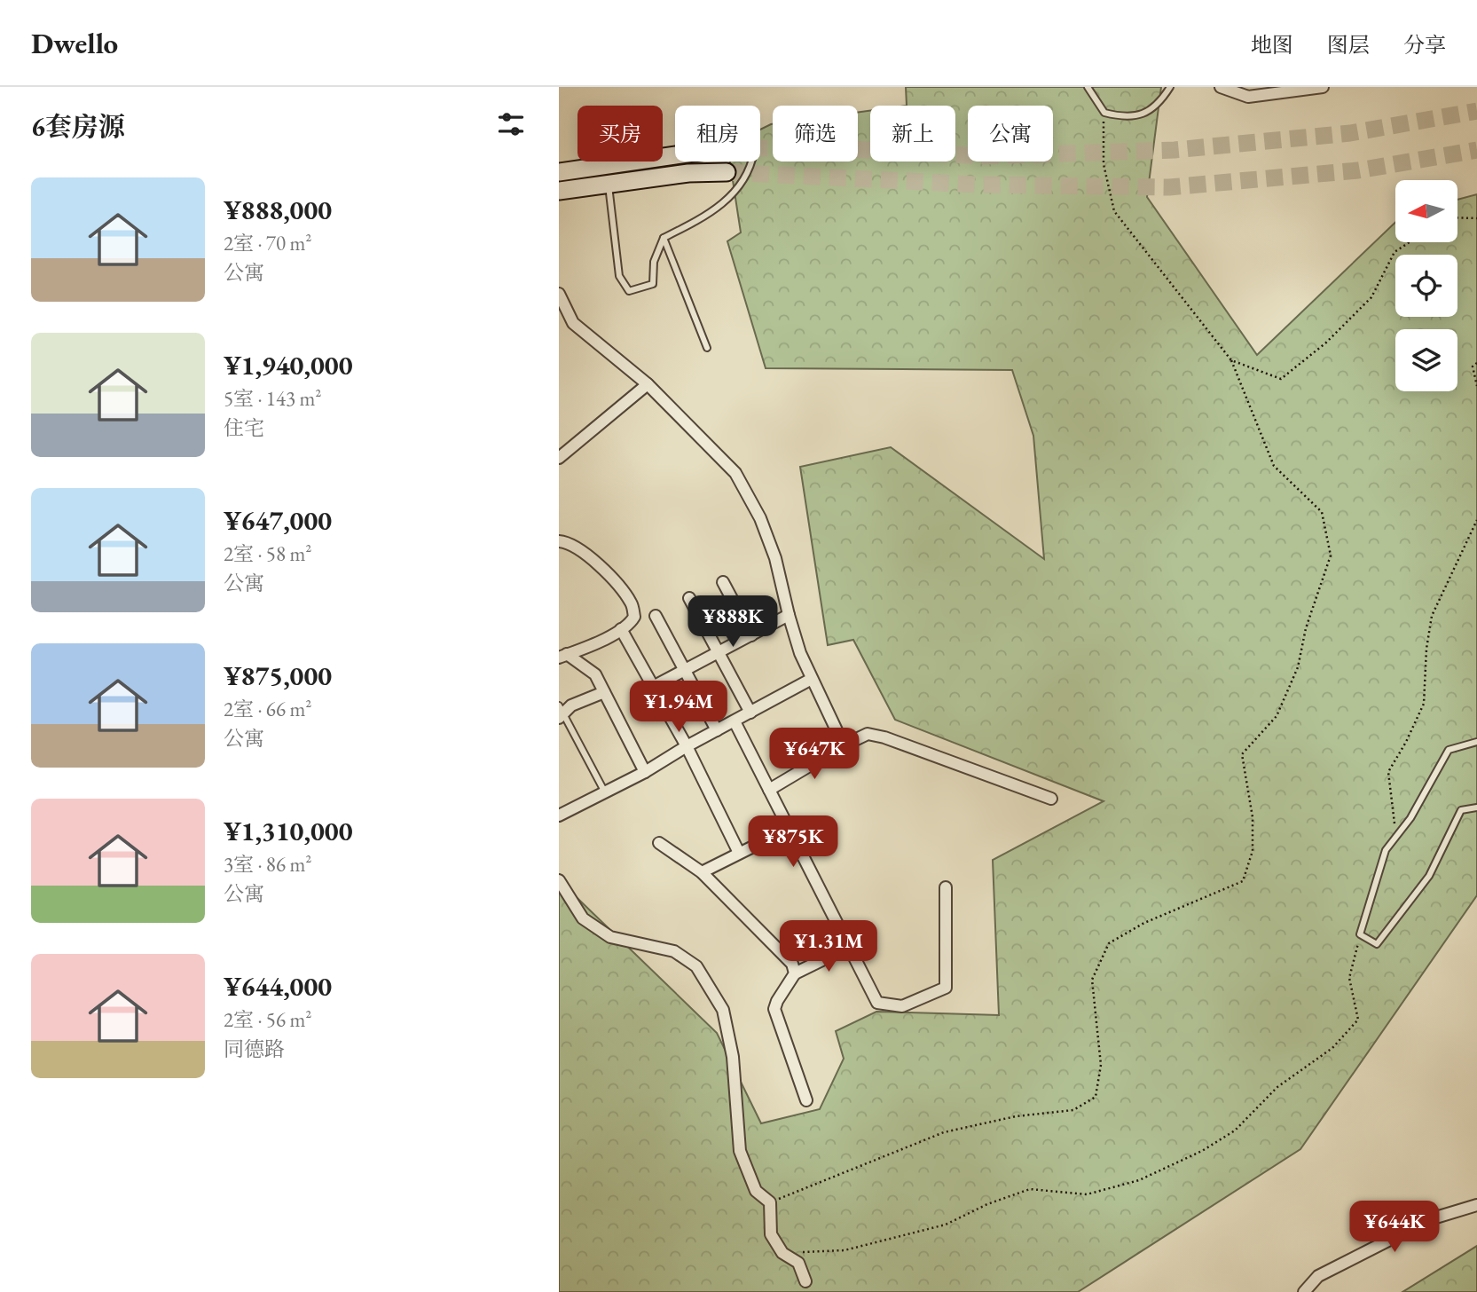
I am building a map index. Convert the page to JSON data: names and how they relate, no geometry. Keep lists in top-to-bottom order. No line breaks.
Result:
{"north":"left","page":{"header":"Dwello","nav":["地图","图层","分享"],"heading":"6套房源","chip":["买房","租房","筛选","新上","公寓"],"list":[{"name":"¥888,000","note":"2室 · 70 m² · 公寓"},{"name":"¥1,940,000","note":"5室 · 143 m² · 住宅"},{"name":"¥647,000","note":"2室 · 58 m² · 公寓"},{"name":"¥875,000","note":"2室 · 66 m² · 公寓"},{"name":"¥1,310,000","note":"3室 · 86 m² · 公寓"},{"name":"¥644,000","note":"2室 · 56 m² · 同德路"}],"price":["¥888K","¥1.94M","¥647K","¥875K","¥1.31M","¥644K"]}}
